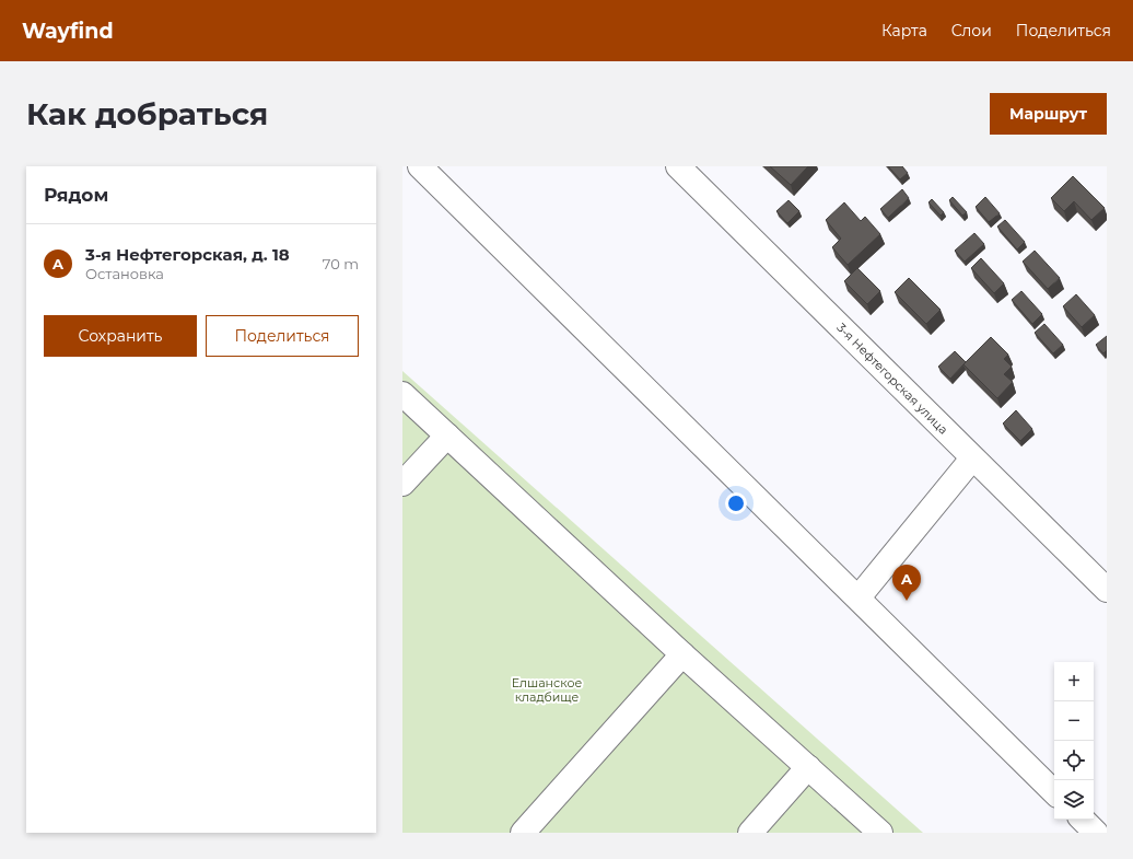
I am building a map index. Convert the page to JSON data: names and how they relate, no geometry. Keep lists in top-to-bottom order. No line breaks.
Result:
{"streets":{"street":["3-я Нефтегорская улица"]},"parks":["Елшанское кладбище"],"page":{"header":"Wayfind","nav":["Карта","Слои","Поделиться"],"buttons":["Маршрут",["Сохранить","Поделиться"]],"title":"Как добраться","heading":"Рядом","list":[{"mark":"A","name":"3-я Нефтегорская, д. 18","note":"Остановка","value":"70 m"}],"pins":"A","map_buttons":["+","−"]}}
